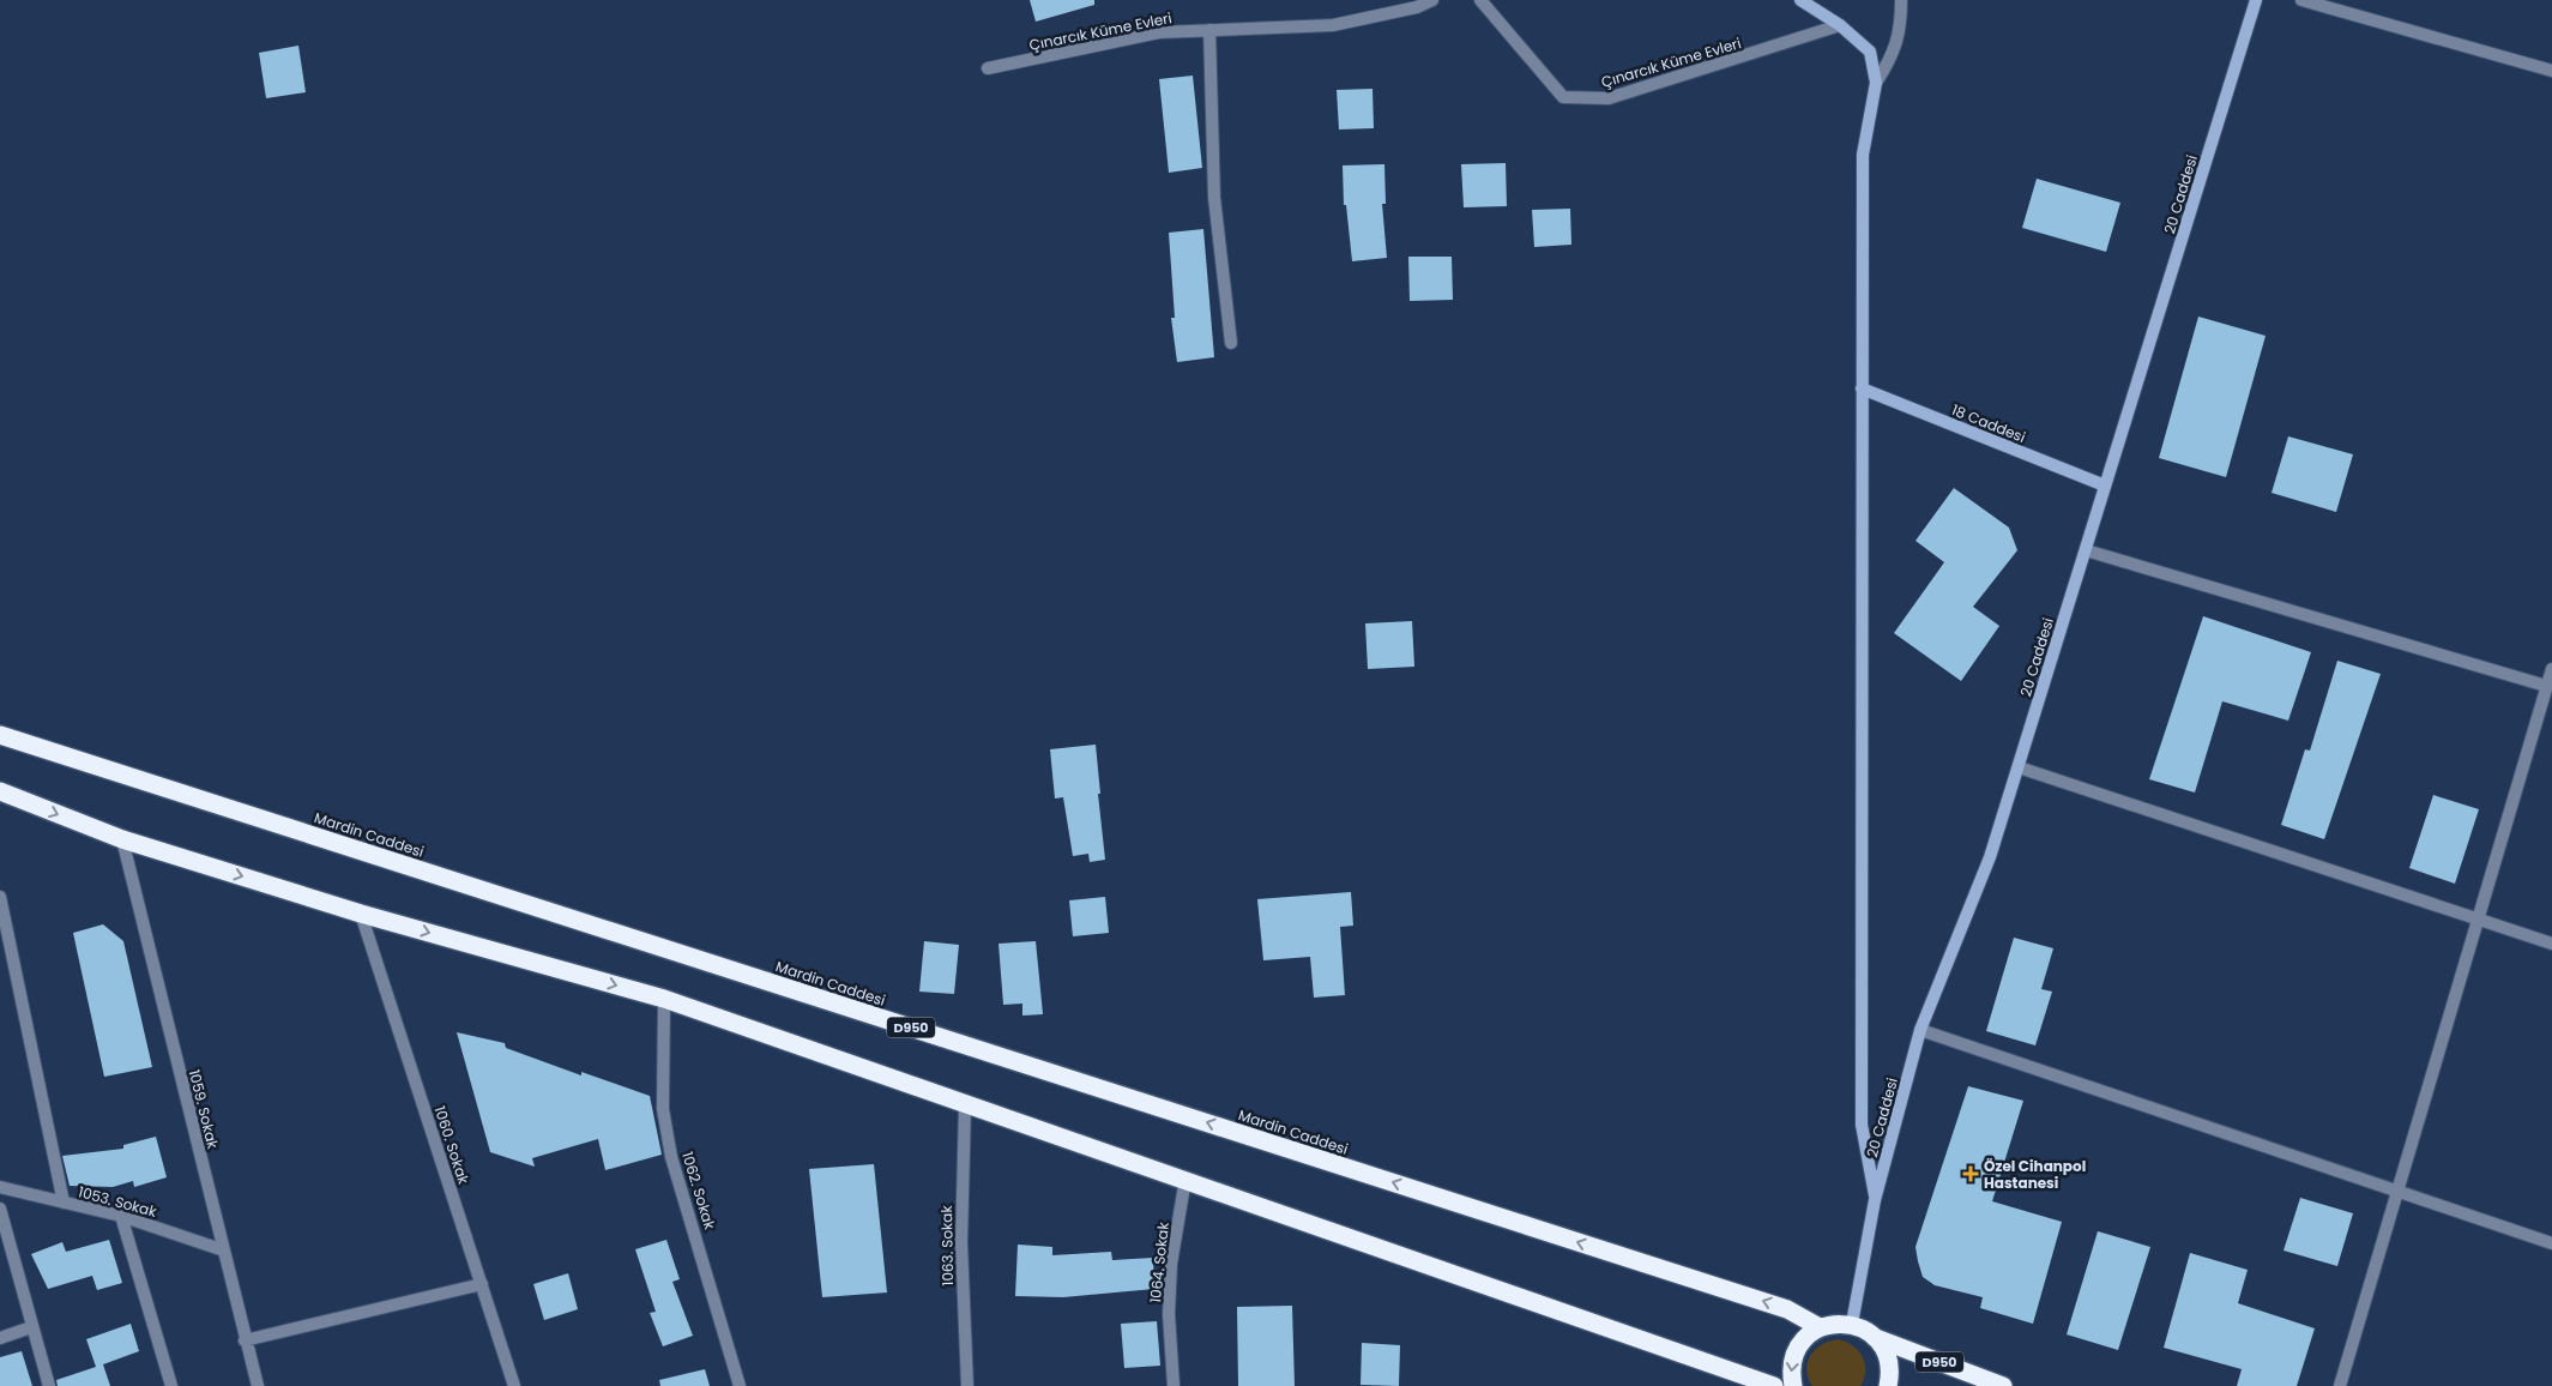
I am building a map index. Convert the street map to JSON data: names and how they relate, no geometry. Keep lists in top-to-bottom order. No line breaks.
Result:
{"streets":{"highway":["Mardin Caddesi","D950"],"street":["Çınarcık Küme Evleri","20 Caddesi","18 Caddesi","1059. Sokak","1060. Sokak","1062. Sokak","1053. Sokak","1063. Sokak","1064. Sokak"]},"crossings":[["20 Caddesi","18 Caddesi"],["1059. Sokak","1053. Sokak"]],"places":{"health":["Özel Cihanpol Hastanesi"]}}
